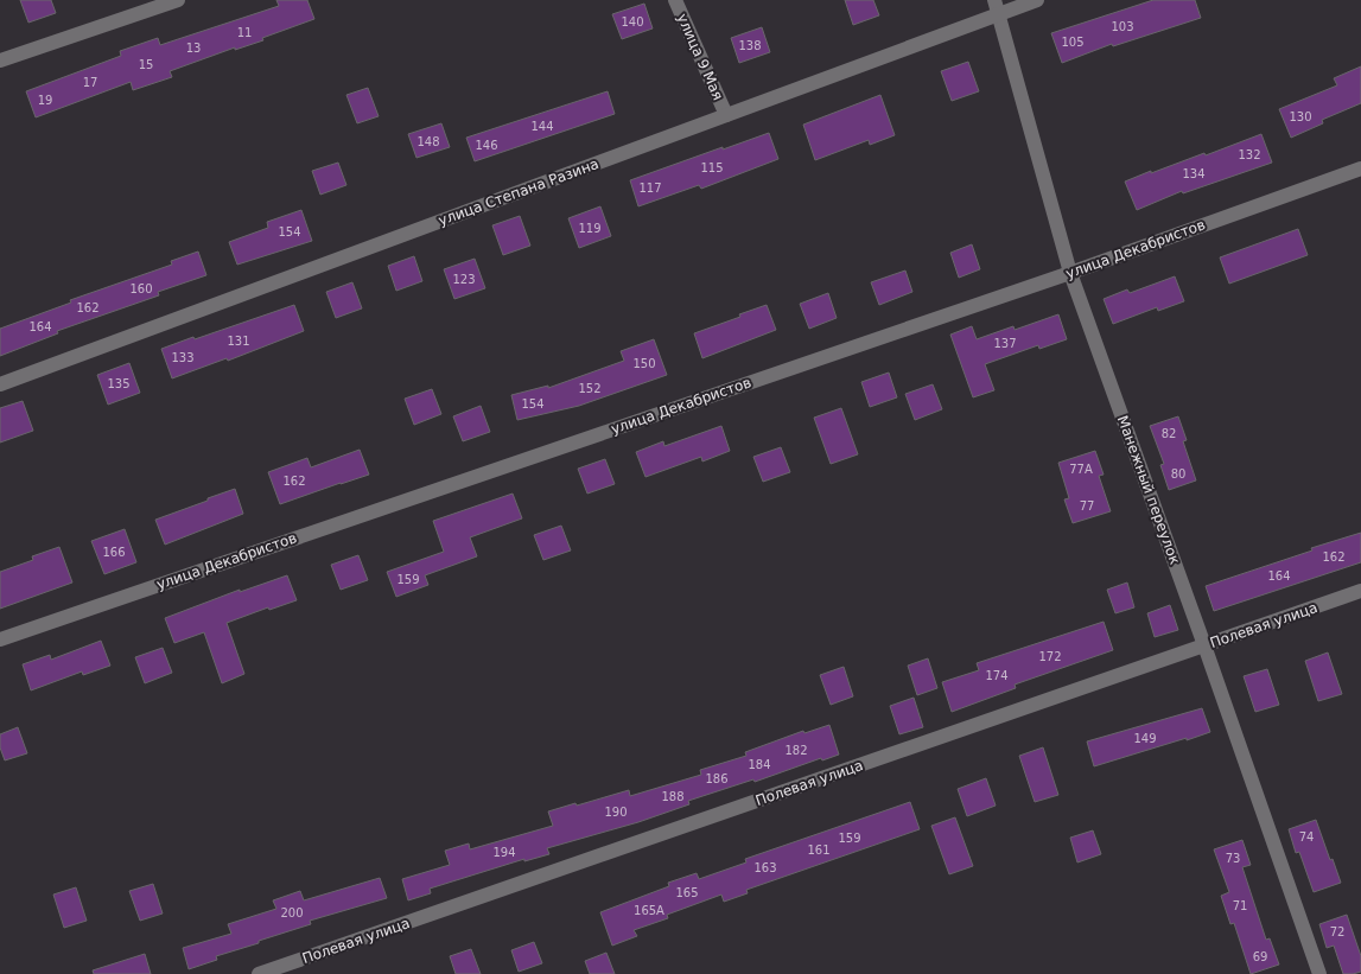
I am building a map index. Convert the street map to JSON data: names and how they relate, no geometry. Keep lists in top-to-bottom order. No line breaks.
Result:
{"streets":{"street":["улица 9 Мая","улица Степана Разина","улица Декабристов","Манежный переулок","Полевая улица"]},"crossings":[["улица 9 Мая","улица Степана Разина"],["улица Степана Разина","Манежный переулок"],["улица Декабристов","Манежный переулок"],["Манежный переулок","Полевая улица"]],"house_numbers":["140","103","11","105","138","13","15","17","19","130","144","148","146","132","115","134","117","119","154","123","160","162","164","131","137","133","150","135","152","154","82","77А","80","162","77","166","162","164","159","172","174","149","182","184","186","188","190","74","159","161","194","73","163","165","71","165А","200","72","69"]}
